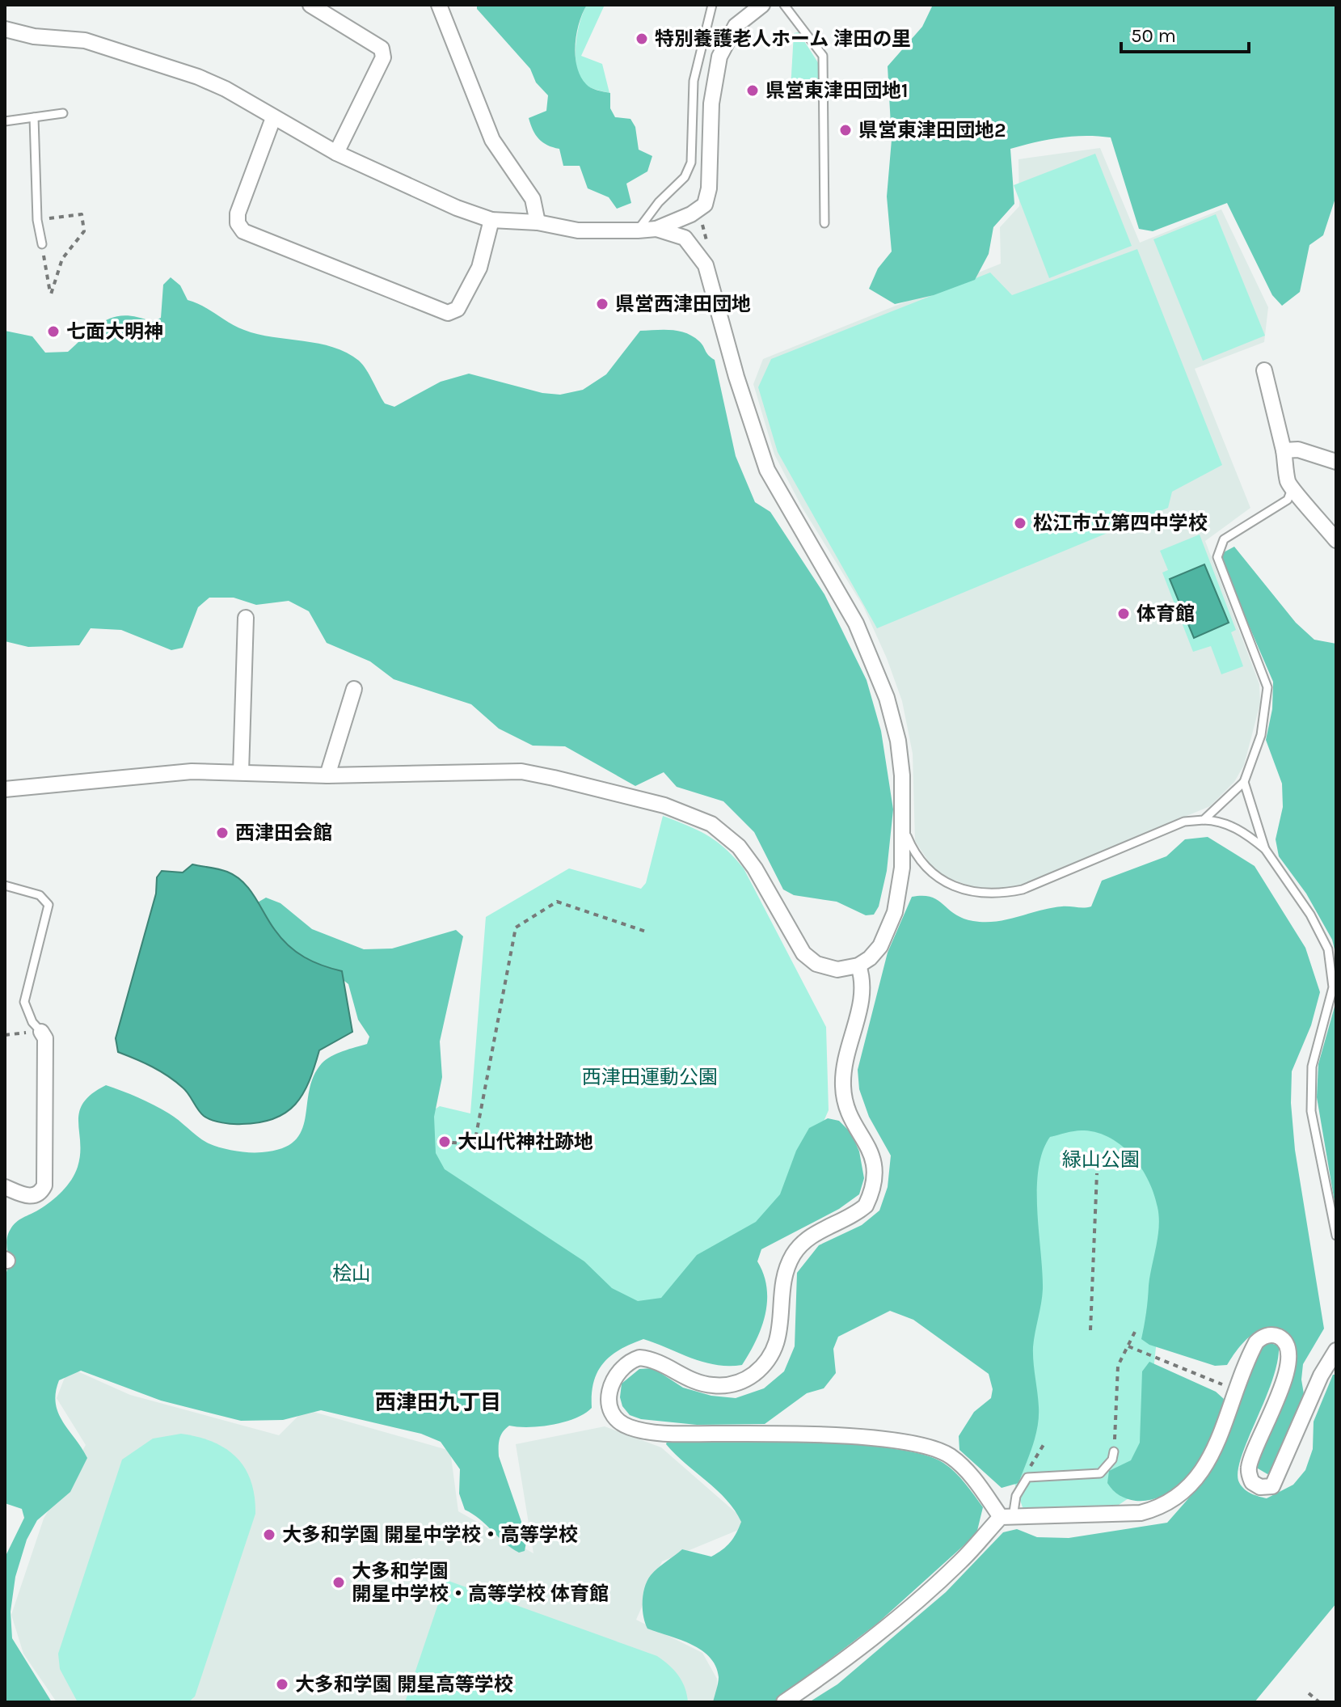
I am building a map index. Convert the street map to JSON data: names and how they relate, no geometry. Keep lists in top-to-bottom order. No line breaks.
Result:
{"districts":["西津田九丁目"],"parks":["西津田運動公園","緑山公園","桧山"],"places":["特別養護老人ホーム 津田の里","県営東津田団地1","県営東津田団地2","県営西津田団地","七面大明神","松江市立第四中学校","体育館","西津田会館","大山代神社跡地","大多和学園 開星中学校・高等学校","大多和学園 開星中学校・高等学校 体育館","大多和学園 開星高等学校"],"scale_bar":"50 m"}
